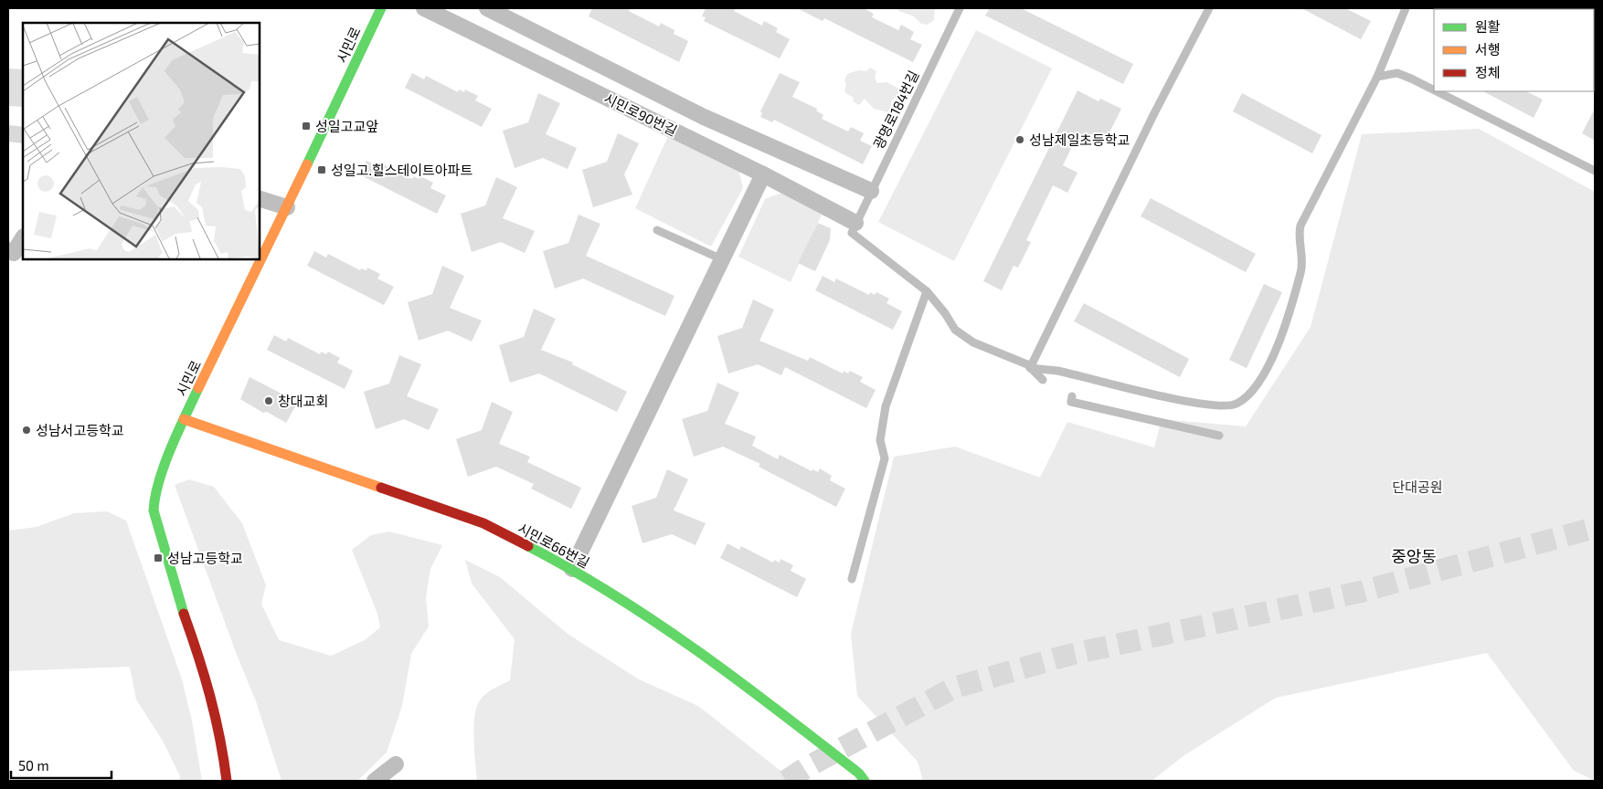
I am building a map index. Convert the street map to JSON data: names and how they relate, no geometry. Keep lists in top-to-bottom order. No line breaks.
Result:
{"streets":{"main road":["시민로","시민로66번길"],"street":["시민로90번길"],"lane":["광명로184번길"]},"crossings":[["시민로","시민로66번길"],["광명로184번길","시민로90번길"]],"districts":["중앙동"],"parks":["단대공원"],"places":{"transit":["성일고교앞","성일고.힐스테이트아파트","성남고등학교"],"other":["성남제일초등학교","창대교회","성남서고등학교"]},"legend":["원활","서행","정체"],"scale_bar":"50 m"}
